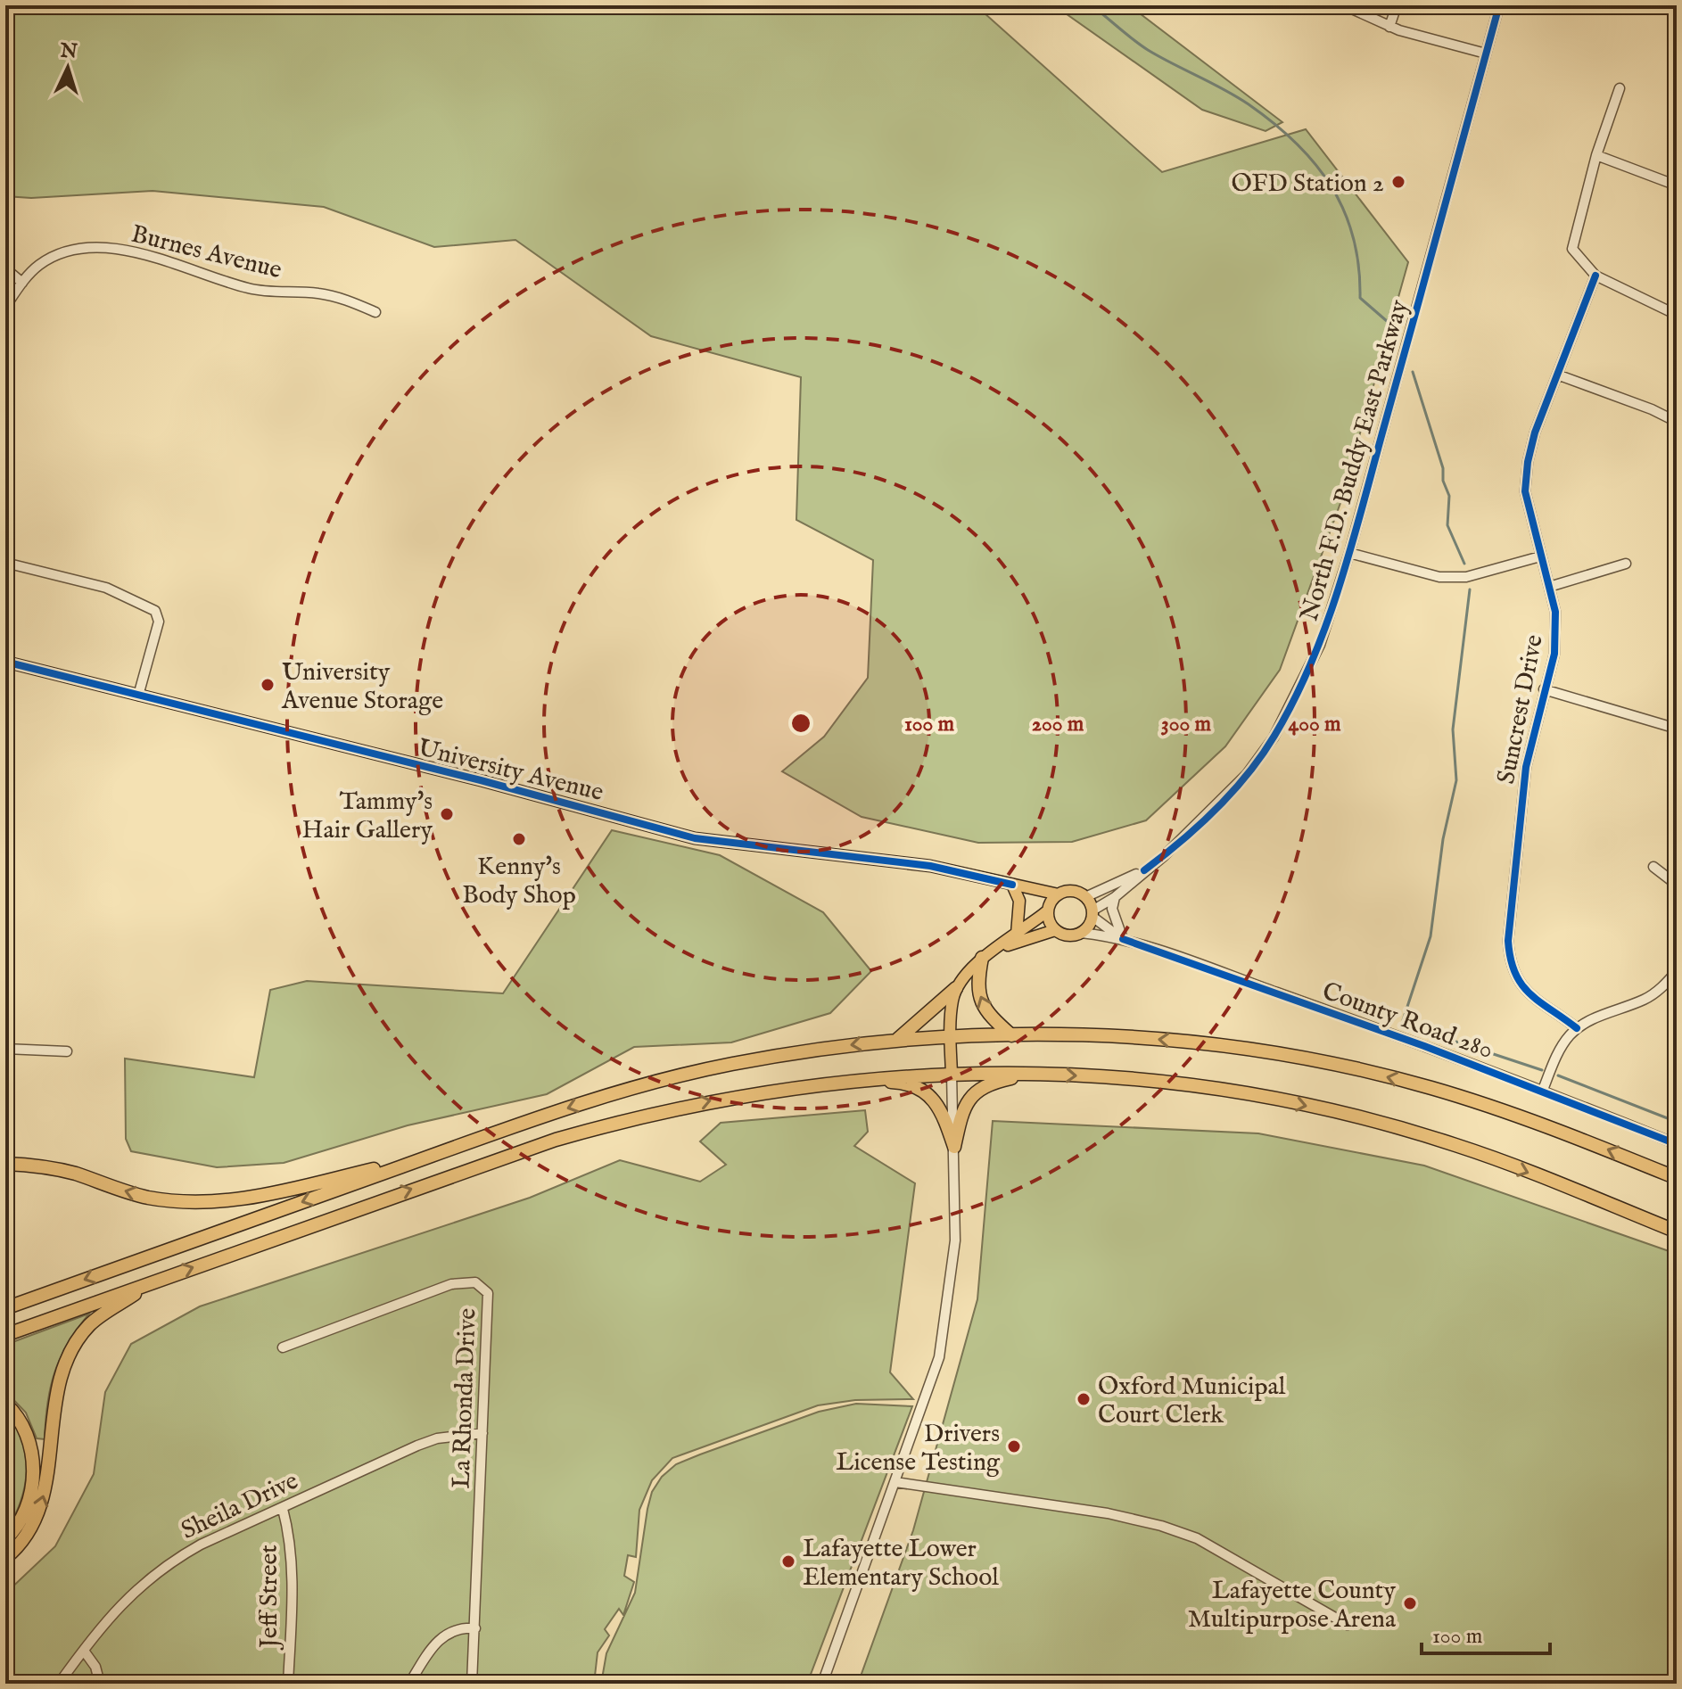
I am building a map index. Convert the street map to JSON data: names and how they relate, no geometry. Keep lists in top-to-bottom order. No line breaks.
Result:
{"streets":{"main road":["University Avenue"],"street":["Burnes Avenue","North F.D. Buddy East Parkway","Suncrest Drive","County Road 280","La Rhonda Drive","Sheila Drive","Jeff Street"]},"crossings":[["North F.D. Buddy East Parkway","University Avenue"],["La Rhonda Drive","Sheila Drive"],["Sheila Drive","Jeff Street"]],"places":["OFD Station 2","University Avenue Storage","Tammy's Hair Gallery","Kenny's Body Shop","Oxford Municipal Court Clerk","Drivers License Testing","Lafayette Lower Elementary School","Lafayette County Multipurpose Arena"],"scale_bar":"100 m","north":"top","rings":["100 m","200 m","300 m","400 m"]}
